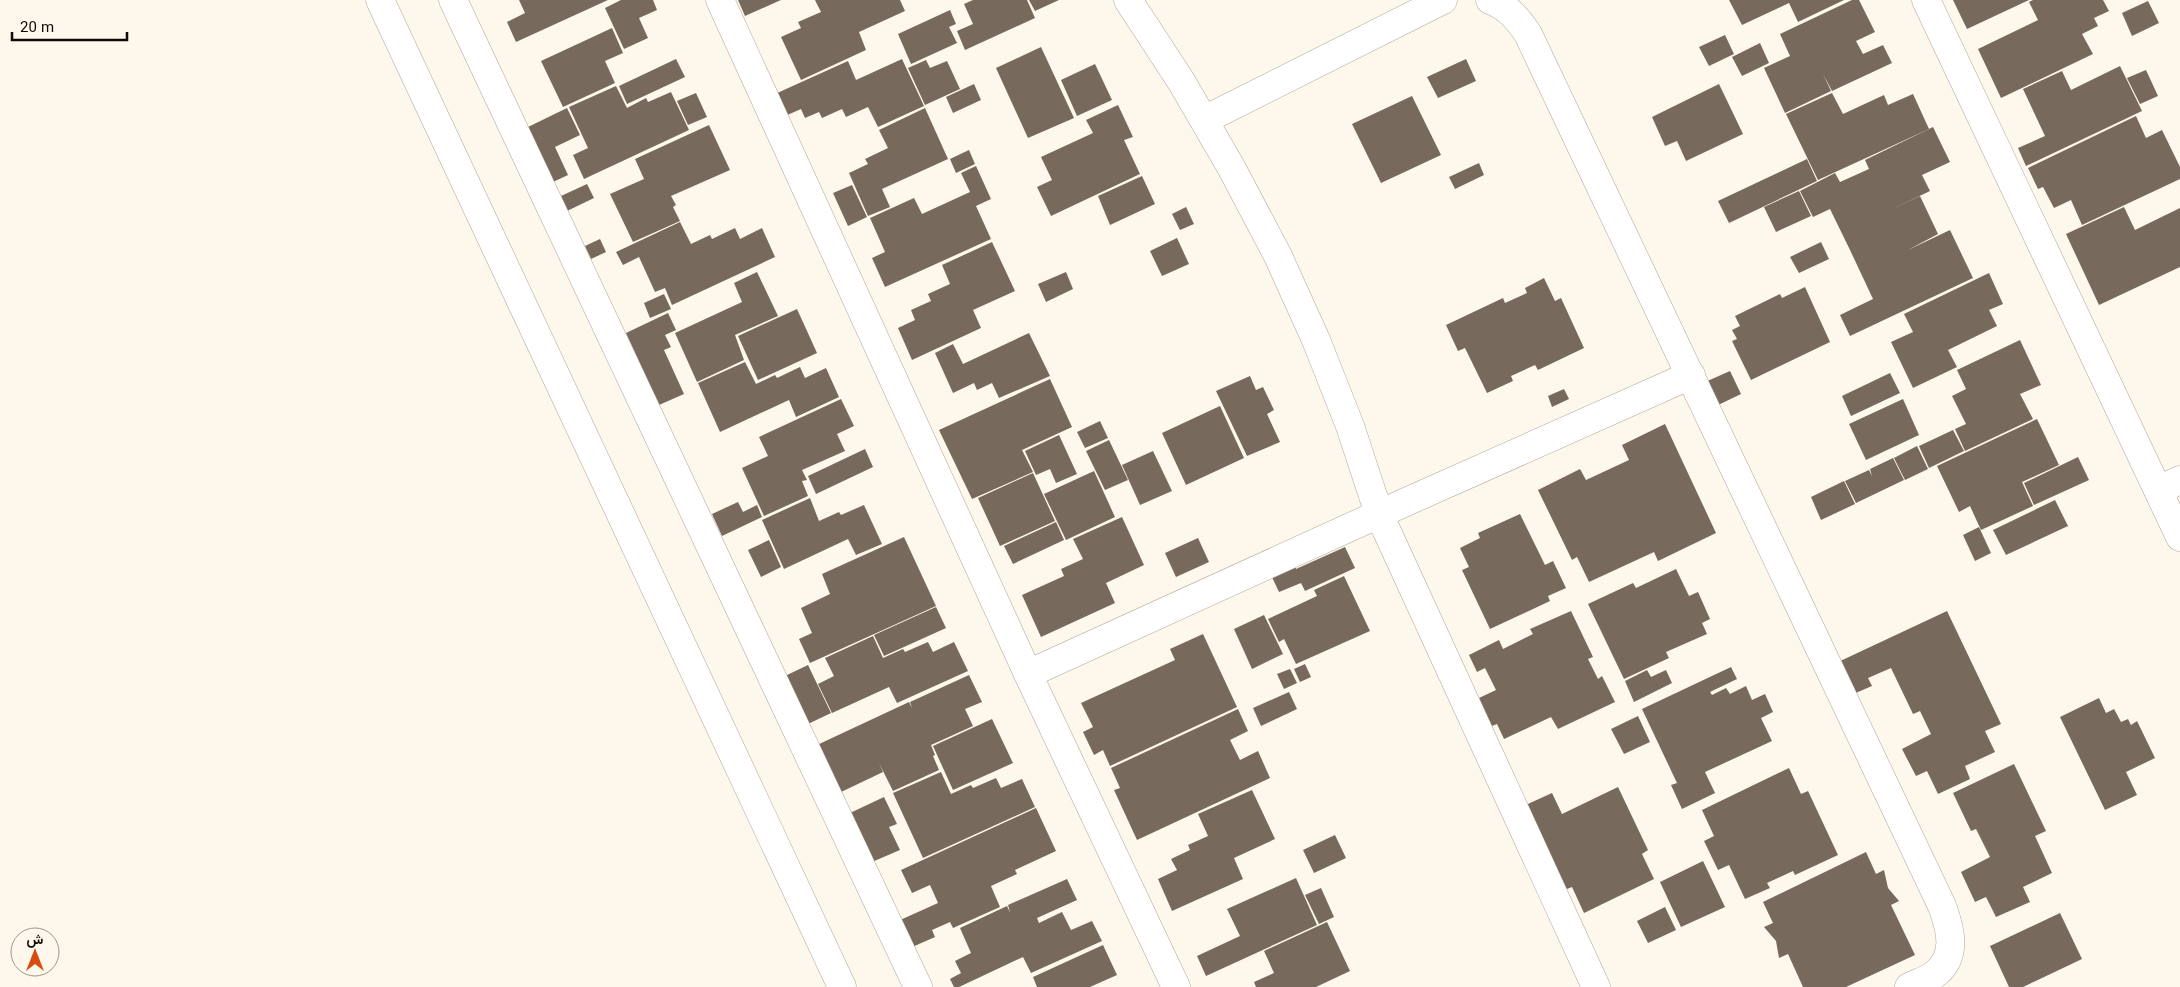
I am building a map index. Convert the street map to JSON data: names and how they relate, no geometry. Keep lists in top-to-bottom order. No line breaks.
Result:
{"scale_bar":"20 m","north":"top"}
